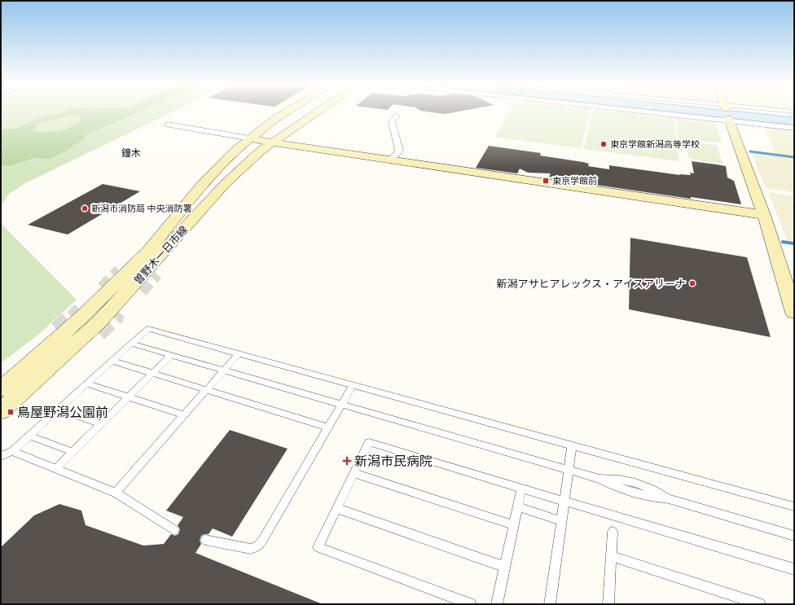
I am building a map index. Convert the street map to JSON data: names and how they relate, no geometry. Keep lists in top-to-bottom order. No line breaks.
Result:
{"streets":{"main road":["曽野木一日市線"]},"districts":["鐘木"],"places":{"other":["東京学館新潟高等学校","新潟市消防局 中央消防署","新潟アサヒアレックス・アイスアリーナ"],"transit":["東京学館前","鳥屋野潟公園前"],"health":["新潟市民病院"]}}
